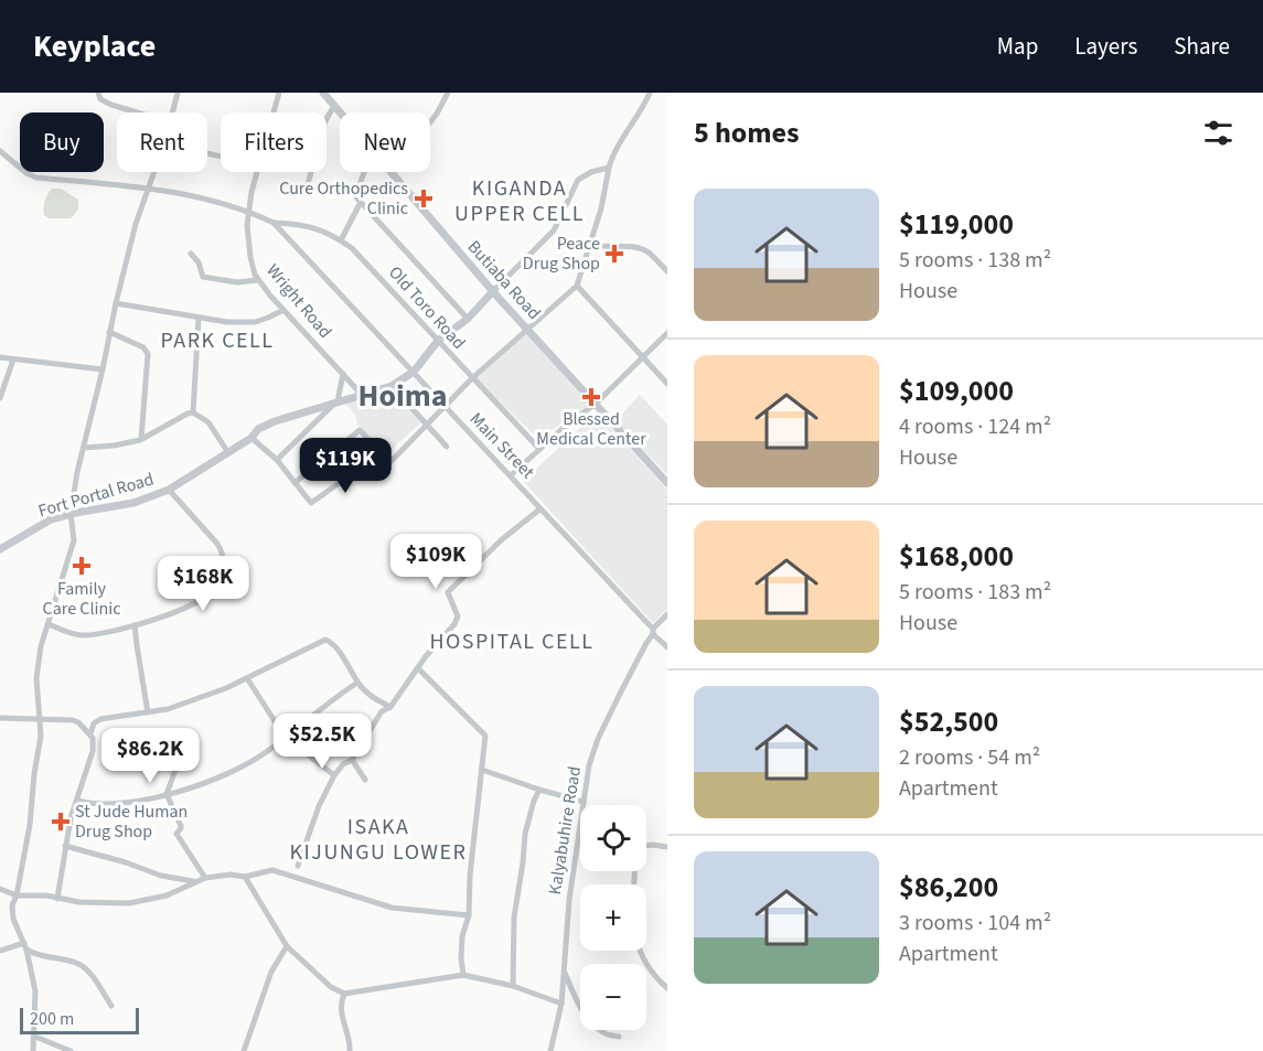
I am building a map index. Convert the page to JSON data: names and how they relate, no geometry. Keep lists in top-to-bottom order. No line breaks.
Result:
{"streets":{"main road":["Butiaba Road","Fort Portal Road"],"street":["Wright Road","Old Toro Road","Main Street","Kalyabuhire Road"]},"crossings":[["Wright Road","Main Street"],["Wright Road","Fort Portal Road"],["Old Toro Road","Main Street"],["Main Street","Fort Portal Road"],["Main Street","Kalyabuhire Road"]],"districts":["KIGANDA UPPER CELL","PARK CELL","Hoima","HOSPITAL CELL","ISAKA KIJUNGU LOWER"],"places":{"health":["Cure Orthopedics Clinic","Peace Drug Shop","Blessed Medical Center","Family Care Clinic","St Jude Human Drug Shop"]},"scale_bar":"200 m","page":{"header":"Keyplace","nav":["Map","Layers","Share"],"heading":"5 homes","chip":["Buy","Rent","Filters","New"],"list":[{"name":"$119,000","note":"5 rooms · 138 m² · House"},{"name":"$109,000","note":"4 rooms · 124 m² · House"},{"name":"$168,000","note":"5 rooms · 183 m² · House"},{"name":"$52,500","note":"2 rooms · 54 m² · Apartment"},{"name":"$86,200","note":"3 rooms · 104 m² · Apartment"}],"price":["$119K","$109K","$168K","$52.5K","$86.2K"],"map_buttons":["+","−"],"scale":"200 m"}}
